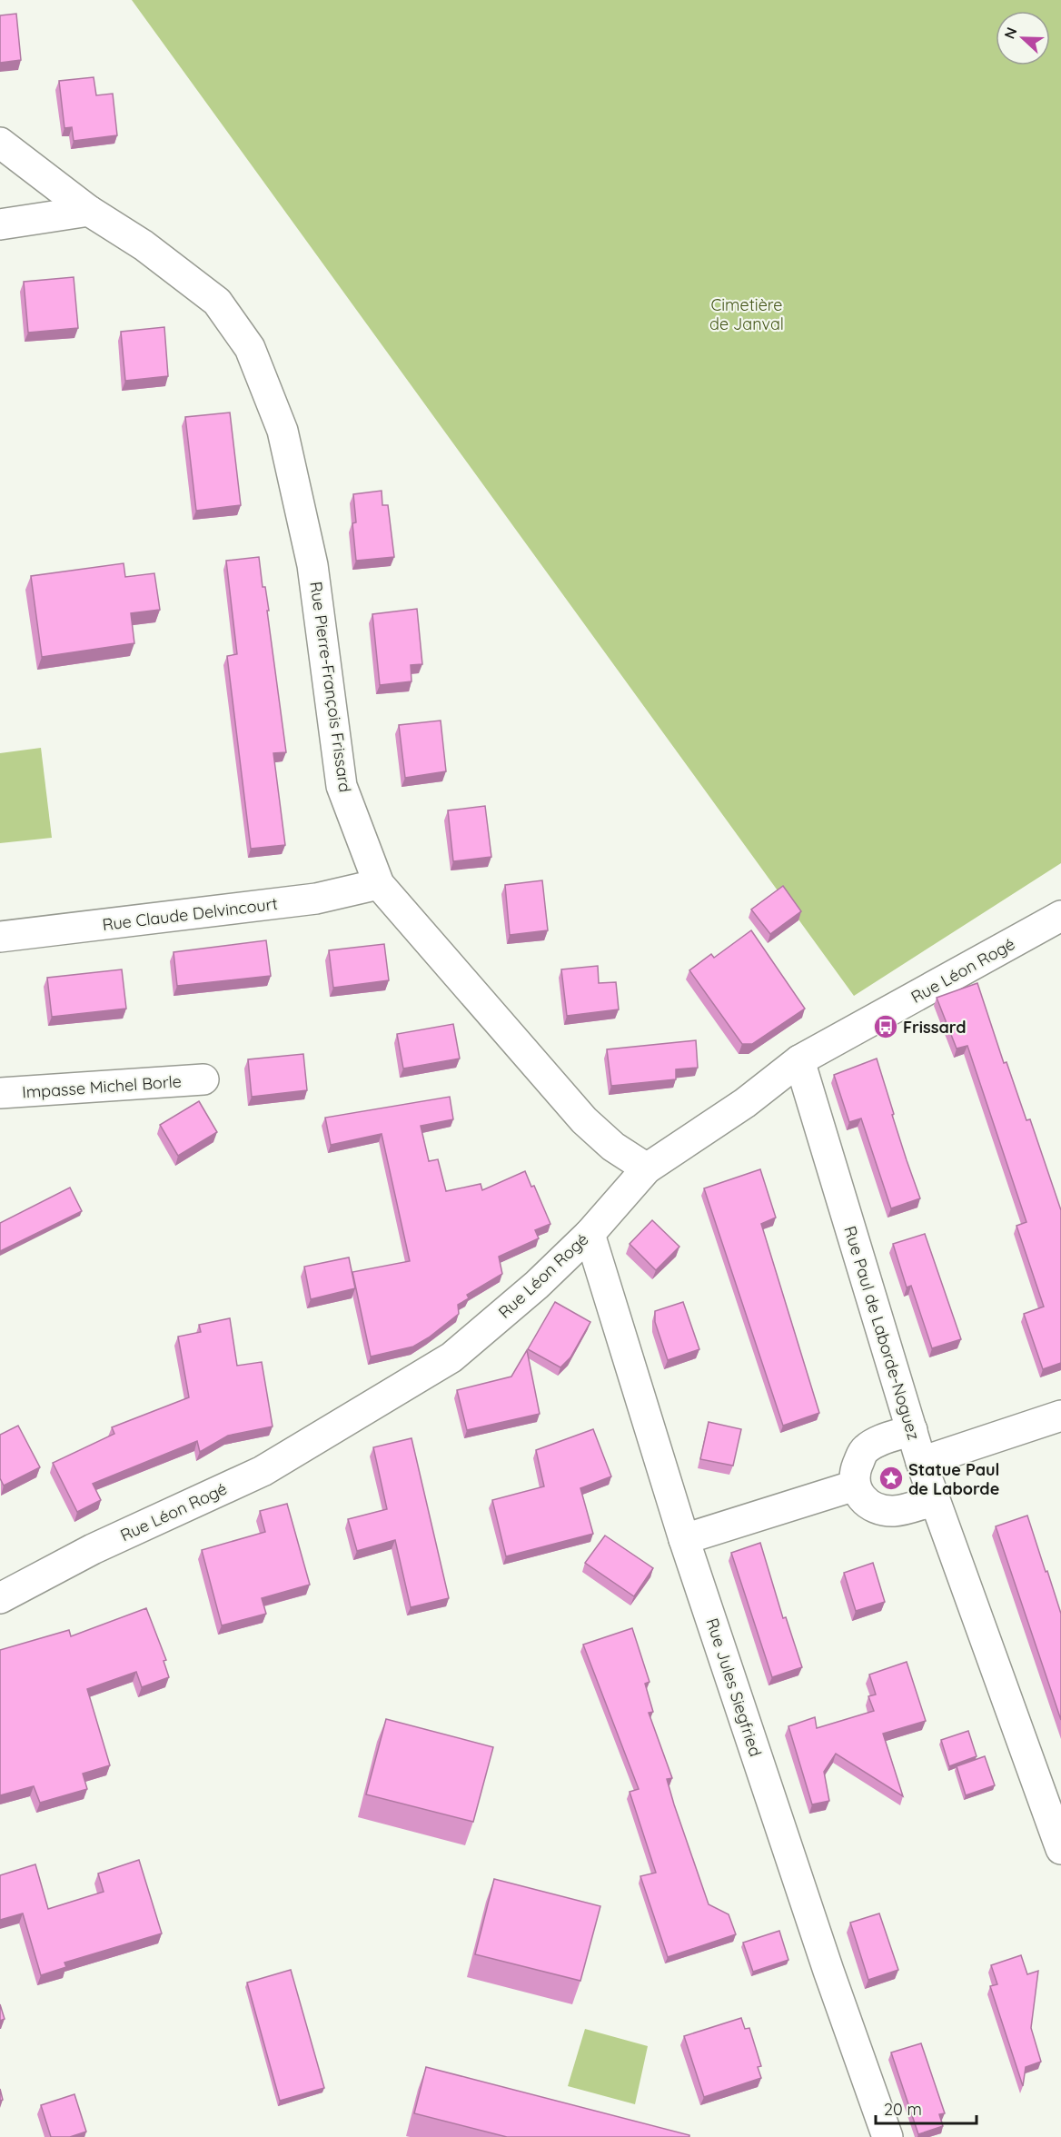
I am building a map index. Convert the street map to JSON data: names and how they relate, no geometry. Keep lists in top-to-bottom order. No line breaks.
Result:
{"streets":{"street":["Rue Pierre-François Frissard","Rue Claude Delvincourt","Rue Léon Rogé","Impasse Michel Borle","Rue Paul de Laborde-Noguez","Rue Jules Siegfried"]},"crossings":[["Rue Pierre-François Frissard","Rue Claude Delvincourt"],["Rue Pierre-François Frissard","Rue Léon Rogé"],["Rue Léon Rogé","Rue Paul de Laborde-Noguez"],["Rue Léon Rogé","Rue Jules Siegfried"]],"parks":["Cimetière de Janval"],"places":{"bus stop":["Frissard"],"place":["Statue Paul de Laborde"]},"scale_bar":"20 m","north":"left"}
